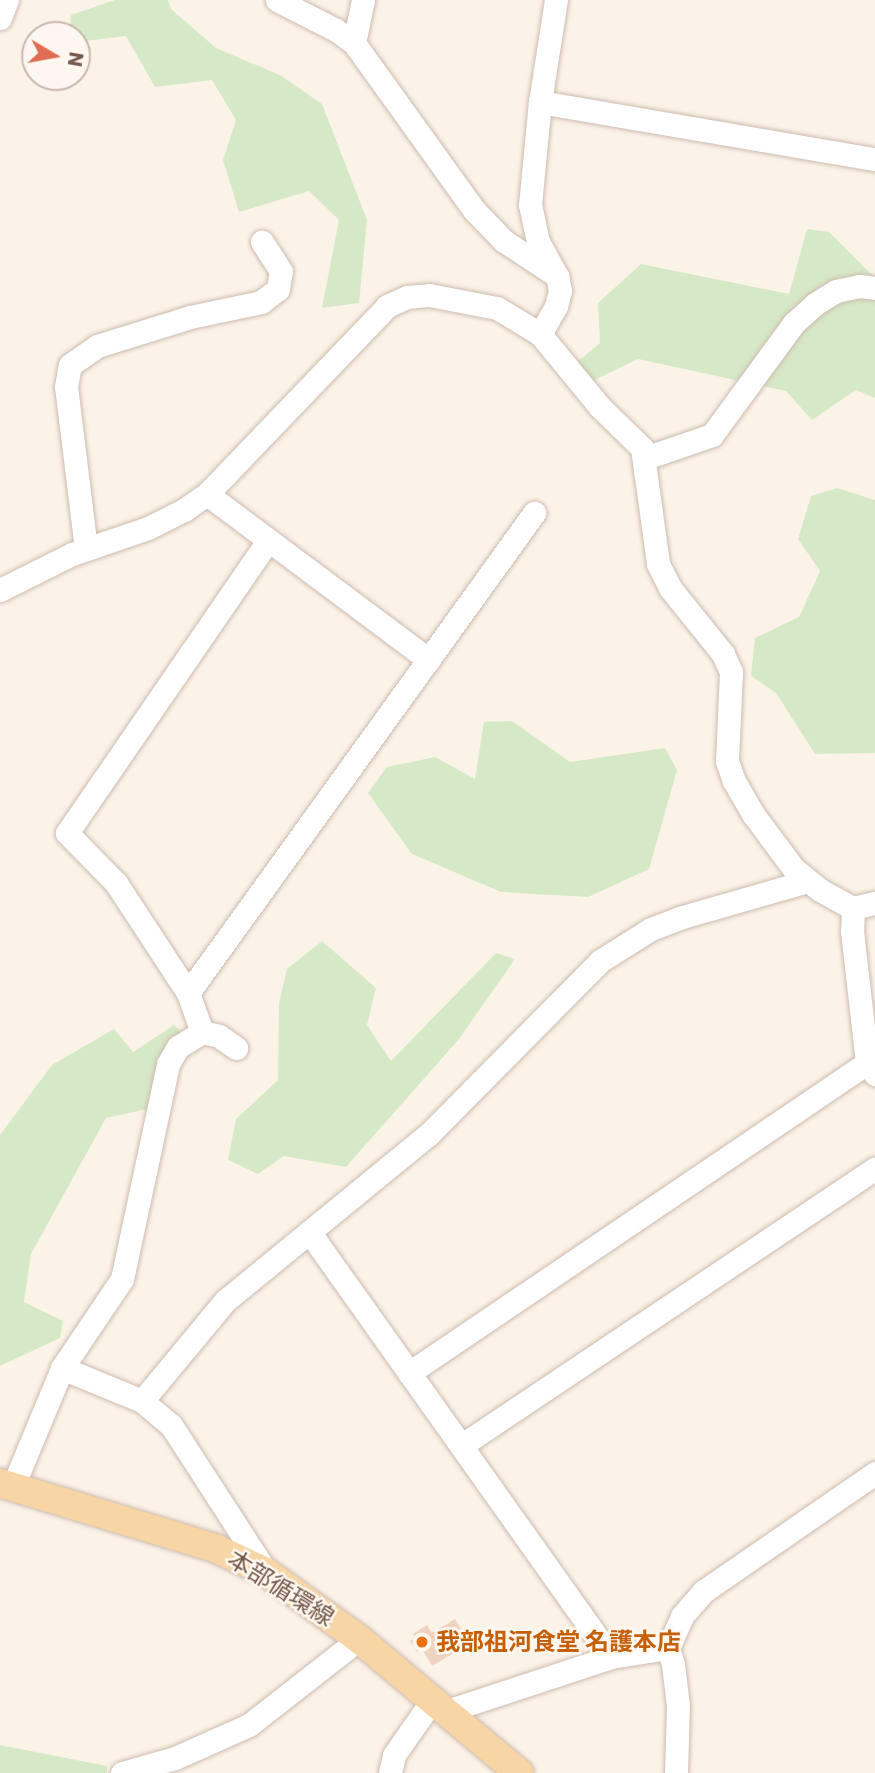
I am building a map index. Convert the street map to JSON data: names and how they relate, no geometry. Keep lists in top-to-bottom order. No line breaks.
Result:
{"streets":{"main road":["本部循環線"]},"places":["我部祖河食堂 名護本店"],"north":"right"}
